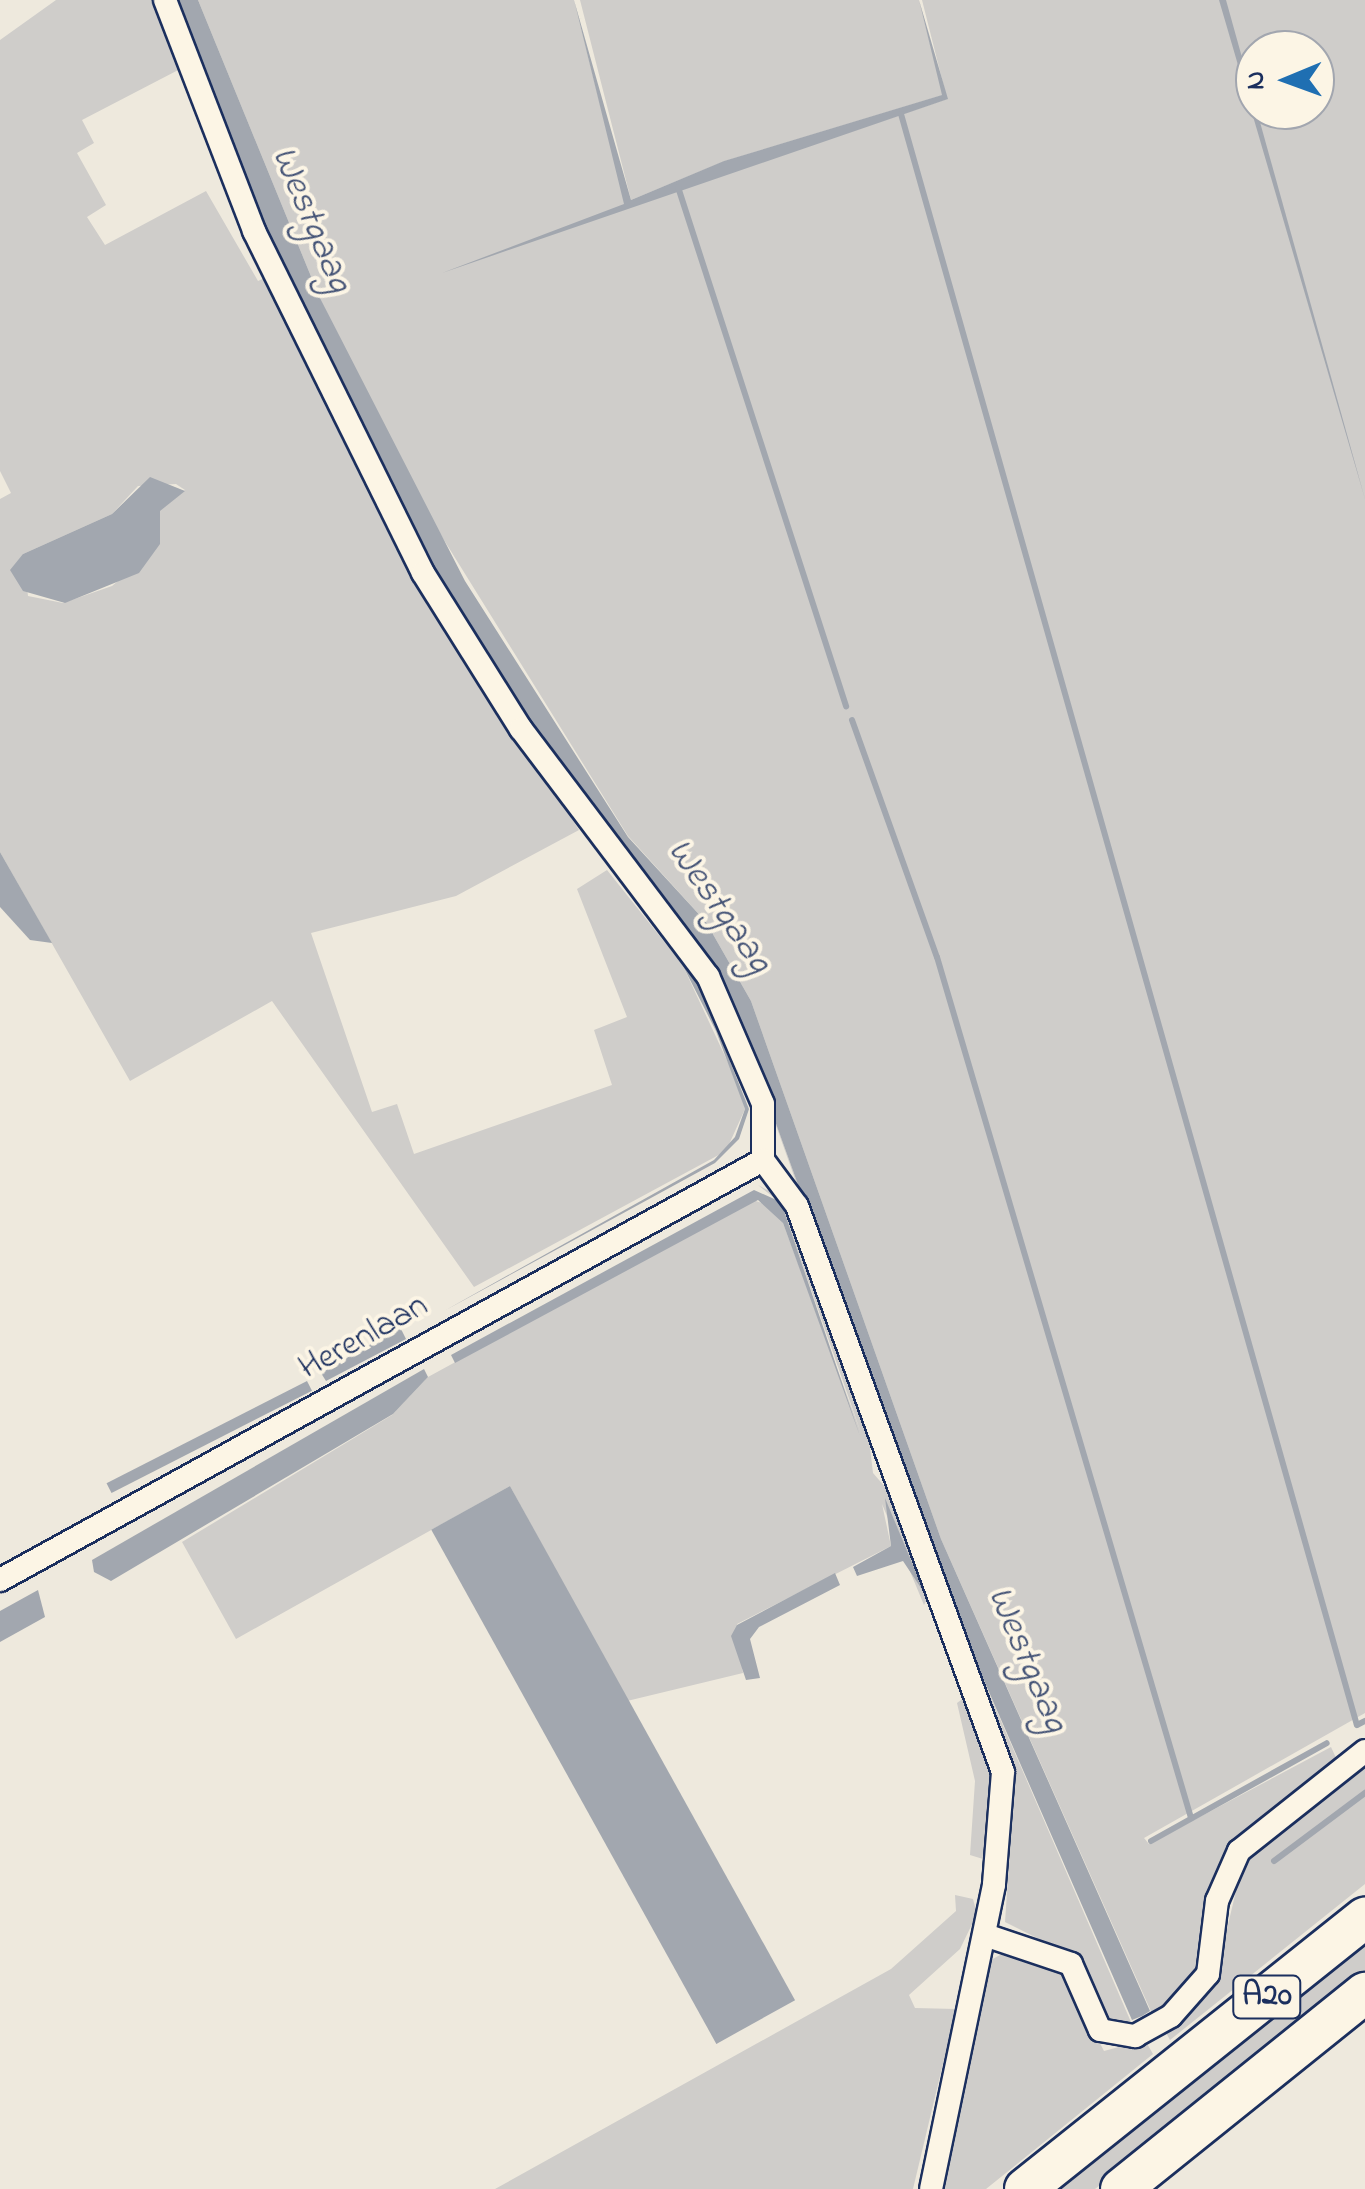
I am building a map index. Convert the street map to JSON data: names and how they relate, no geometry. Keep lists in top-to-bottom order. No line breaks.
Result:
{"streets":{"highway":["A20"],"street":["Herenlaan"]},"water":["Westgaag"],"north":"left"}
